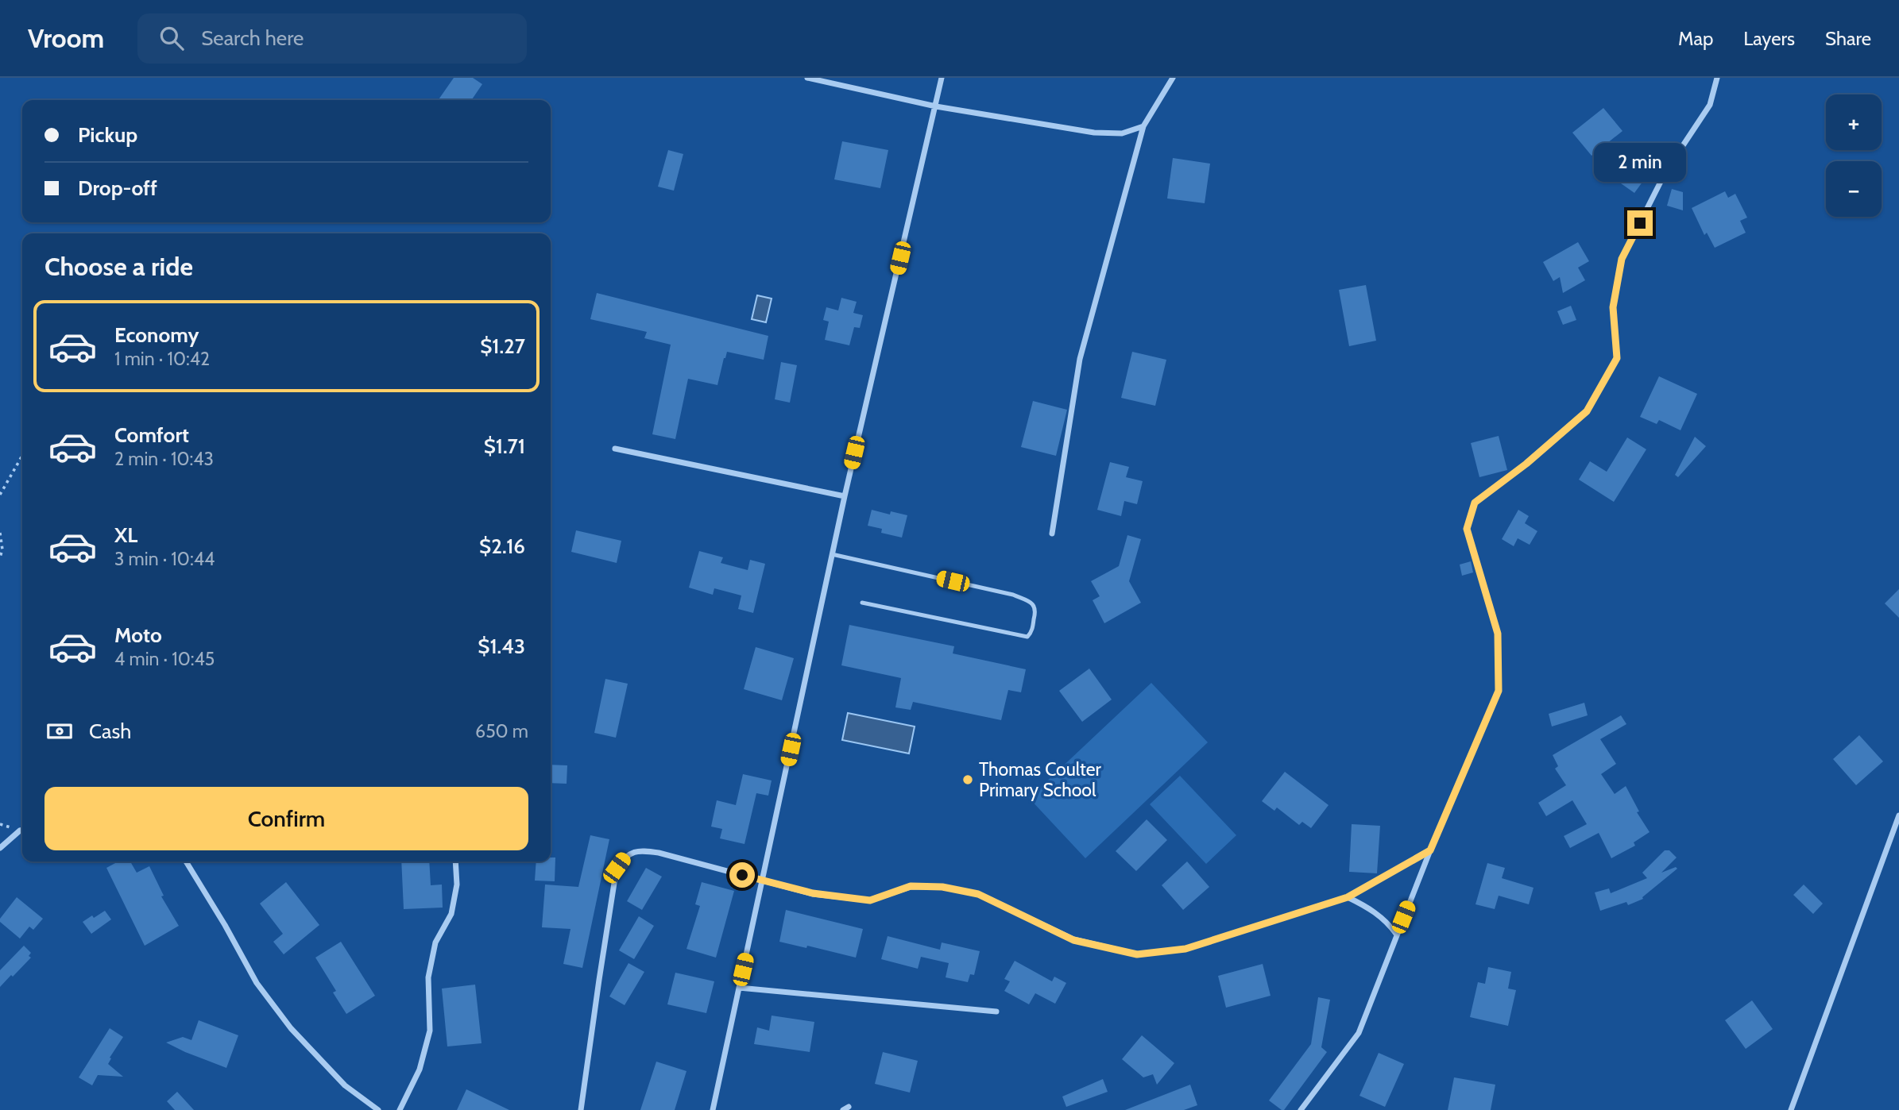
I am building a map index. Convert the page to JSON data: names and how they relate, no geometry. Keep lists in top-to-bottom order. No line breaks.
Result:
{"places":["Thomas Coulter Primary School"],"page":{"header":"Vroom","search":"Search here","nav":["Map","Layers","Share"],"map_buttons":["+","−"],"banner":["Pickup","Drop-off"],"bubble":"2 min","heading":"Choose a ride","list":[{"name":"Economy","note":"1 min · 10:42","value":"$1.27"},{"name":"Comfort","note":"2 min · 10:43","value":"$1.71"},{"name":"XL","note":"3 min · 10:44","value":"$2.16"},{"name":"Moto","note":"4 min · 10:45","value":"$1.43"}],"pay":["Cash","650 m"],"buttons":"Confirm"}}
